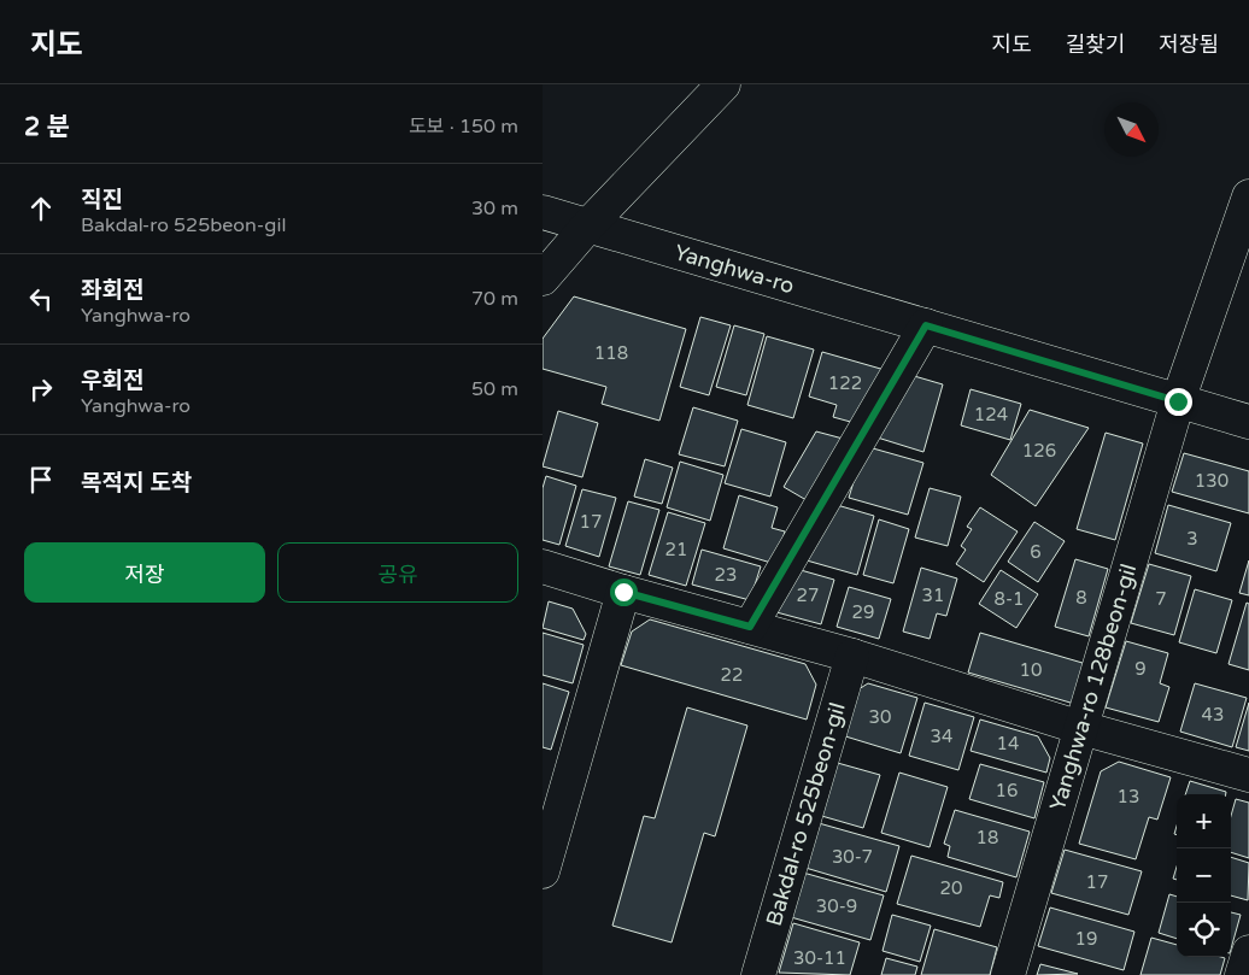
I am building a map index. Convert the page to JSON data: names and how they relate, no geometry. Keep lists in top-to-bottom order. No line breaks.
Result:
{"streets":{"street":["Yanghwa-ro","Yanghwa-ro 128beon-gil","Bakdal-ro 525beon-gil"]},"crossings":[["Yanghwa-ro","Yanghwa-ro 128beon-gil"]],"house_numbers":["118","122","124","126","130","17","3","21","6","23","27","31","8","8-1","7","29","9","10","22","43","30","34","14","16","13","18","30-7","17","20","30-9","19","30-11"],"north":"bottom right","page":{"header":"지도","nav":["지도","길찾기","저장됨"],"heading":["2 분","도보 · 150 m"],"list":[["직진","Bakdal-ro 525beon-gil","30 m"],["좌회전","Yanghwa-ro","70 m"],["우회전","Yanghwa-ro","50 m"],"목적지 도착"],"buttons":["저장","공유"],"map_buttons":["+","−"]}}
